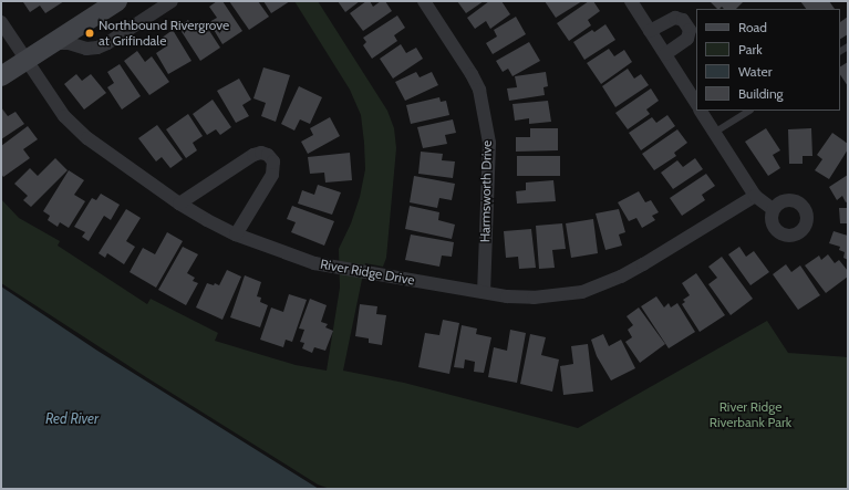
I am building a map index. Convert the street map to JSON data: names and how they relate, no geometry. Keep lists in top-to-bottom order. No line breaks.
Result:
{"streets":{"street":["Harmsworth Drive","River Ridge Drive"]},"crossings":[["Harmsworth Drive","River Ridge Drive"]],"water":["Red River"],"parks":["River Ridge Riverbank Park"],"places":["Northbound Rivergrove at Grifindale"],"legend":["Road","Park","Water","Building"]}
